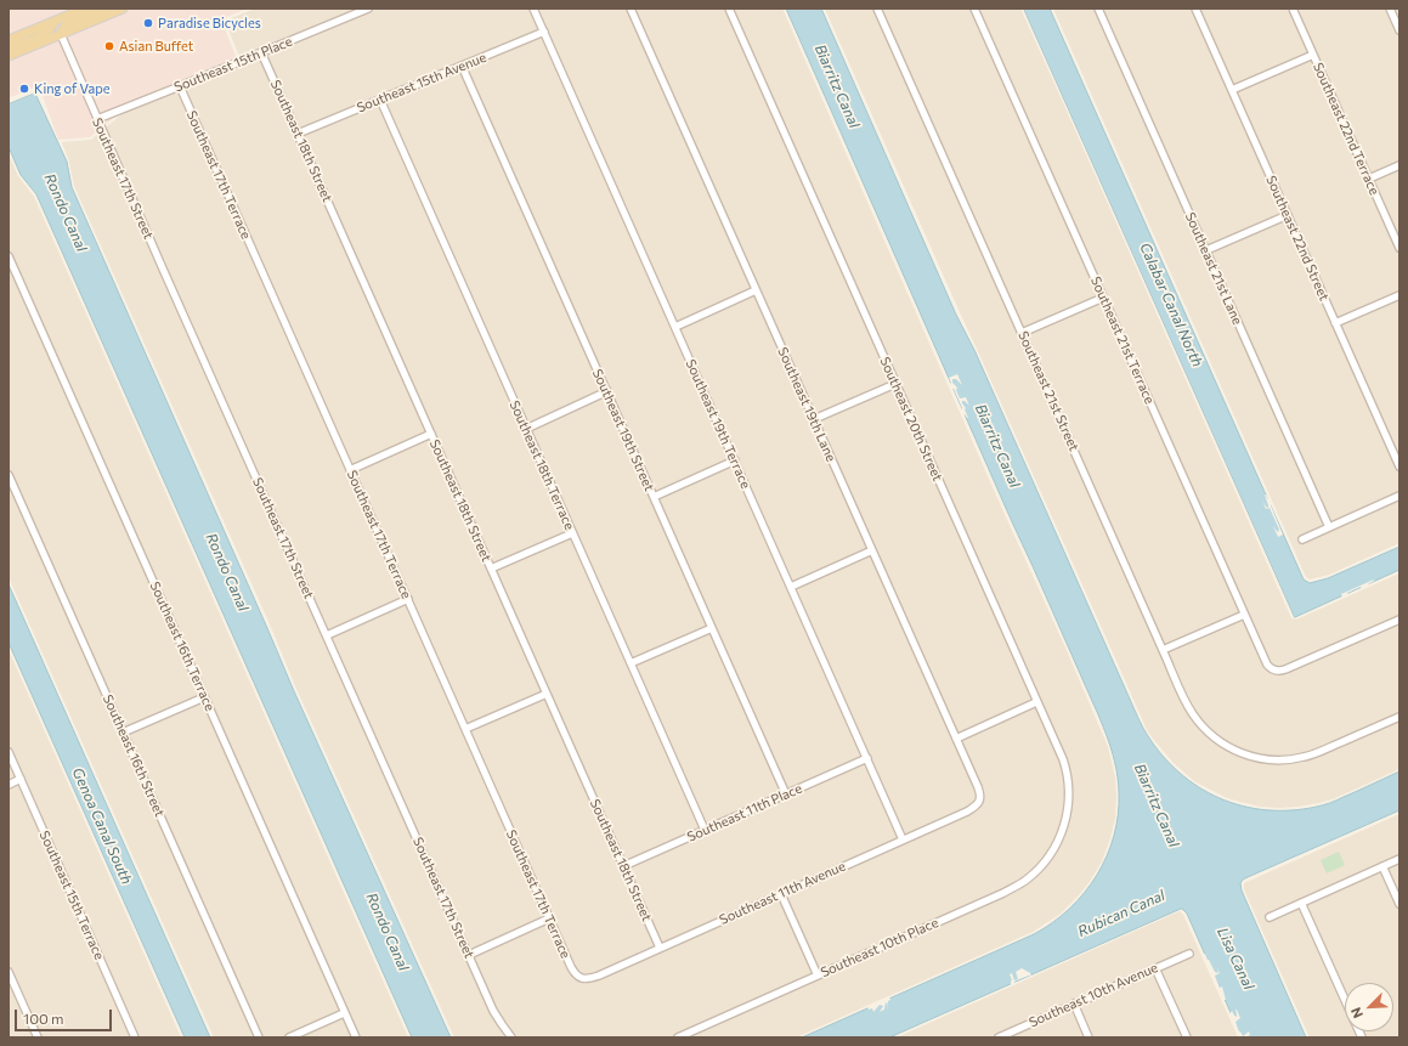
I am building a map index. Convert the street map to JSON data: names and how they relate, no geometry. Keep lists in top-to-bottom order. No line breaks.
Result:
{"streets":{"street":["Southeast 15th Place","Southeast 15th Avenue","Southeast 22nd Terrace","Southeast 18th Street","Southeast 17th Terrace","Southeast 17th Street","Southeast 22nd Street","Southeast 21st Lane","Southeast 21st Terrace","Southeast 21st Street","Southeast 19th Lane","Southeast 20th Street","Southeast 19th Terrace","Southeast 19th Street","Southeast 18th Terrace","Southeast 16th Terrace","Southeast 16th Street","Southeast 11th Place","Southeast 11th Avenue","Southeast 15th Terrace","Southeast 10th Place","Southeast 10th Avenue"]},"crossings":[["Southeast 15th Place","Southeast 18th Street"],["Southeast 15th Place","Southeast 17th Terrace"],["Southeast 15th Place","Southeast 17th Street"],["Southeast 15th Avenue","Southeast 18th Street"],["Southeast 15th Avenue","Southeast 19th Terrace"],["Southeast 15th Avenue","Southeast 19th Street"],["Southeast 15th Avenue","Southeast 18th Terrace"],["Southeast 18th Street","Southeast 11th Place"],["Southeast 18th Street","Southeast 11th Avenue"],["Southeast 17th Terrace","Southeast 11th Avenue"],["Southeast 19th Lane","Southeast 11th Avenue"],["Southeast 20th Street","Southeast 10th Place"],["Southeast 19th Terrace","Southeast 11th Place"],["Southeast 19th Terrace","Southeast 11th Avenue"],["Southeast 19th Street","Southeast 11th Place"],["Southeast 18th Terrace","Southeast 11th Place"]],"water":["Biarritz Canal","Rondo Canal","Calabar Canal North","Genoa Canal South","Rubican Canal","Lisa Canal"],"places":["Paradise Bicycles","Asian Buffet","King of Vape"],"scale_bar":"100 m","north":"bottom left"}
